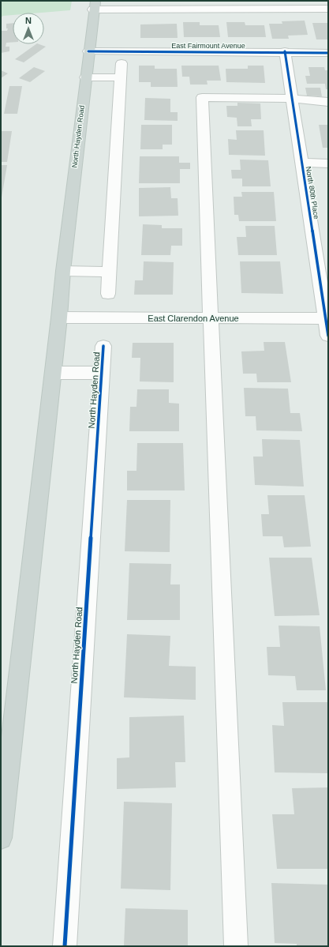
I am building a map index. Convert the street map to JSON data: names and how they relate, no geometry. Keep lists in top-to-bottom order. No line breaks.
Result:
{"streets":{"main road":["North Hayden Road"],"street":["East Fairmount Avenue","North 80th Place","East Clarendon Avenue"]},"crossings":[["East Fairmount Avenue","North Hayden Road"],["East Fairmount Avenue","North 80th Place"],["North Hayden Road","East Clarendon Avenue"],["North 80th Place","East Clarendon Avenue"]],"north":"top"}
